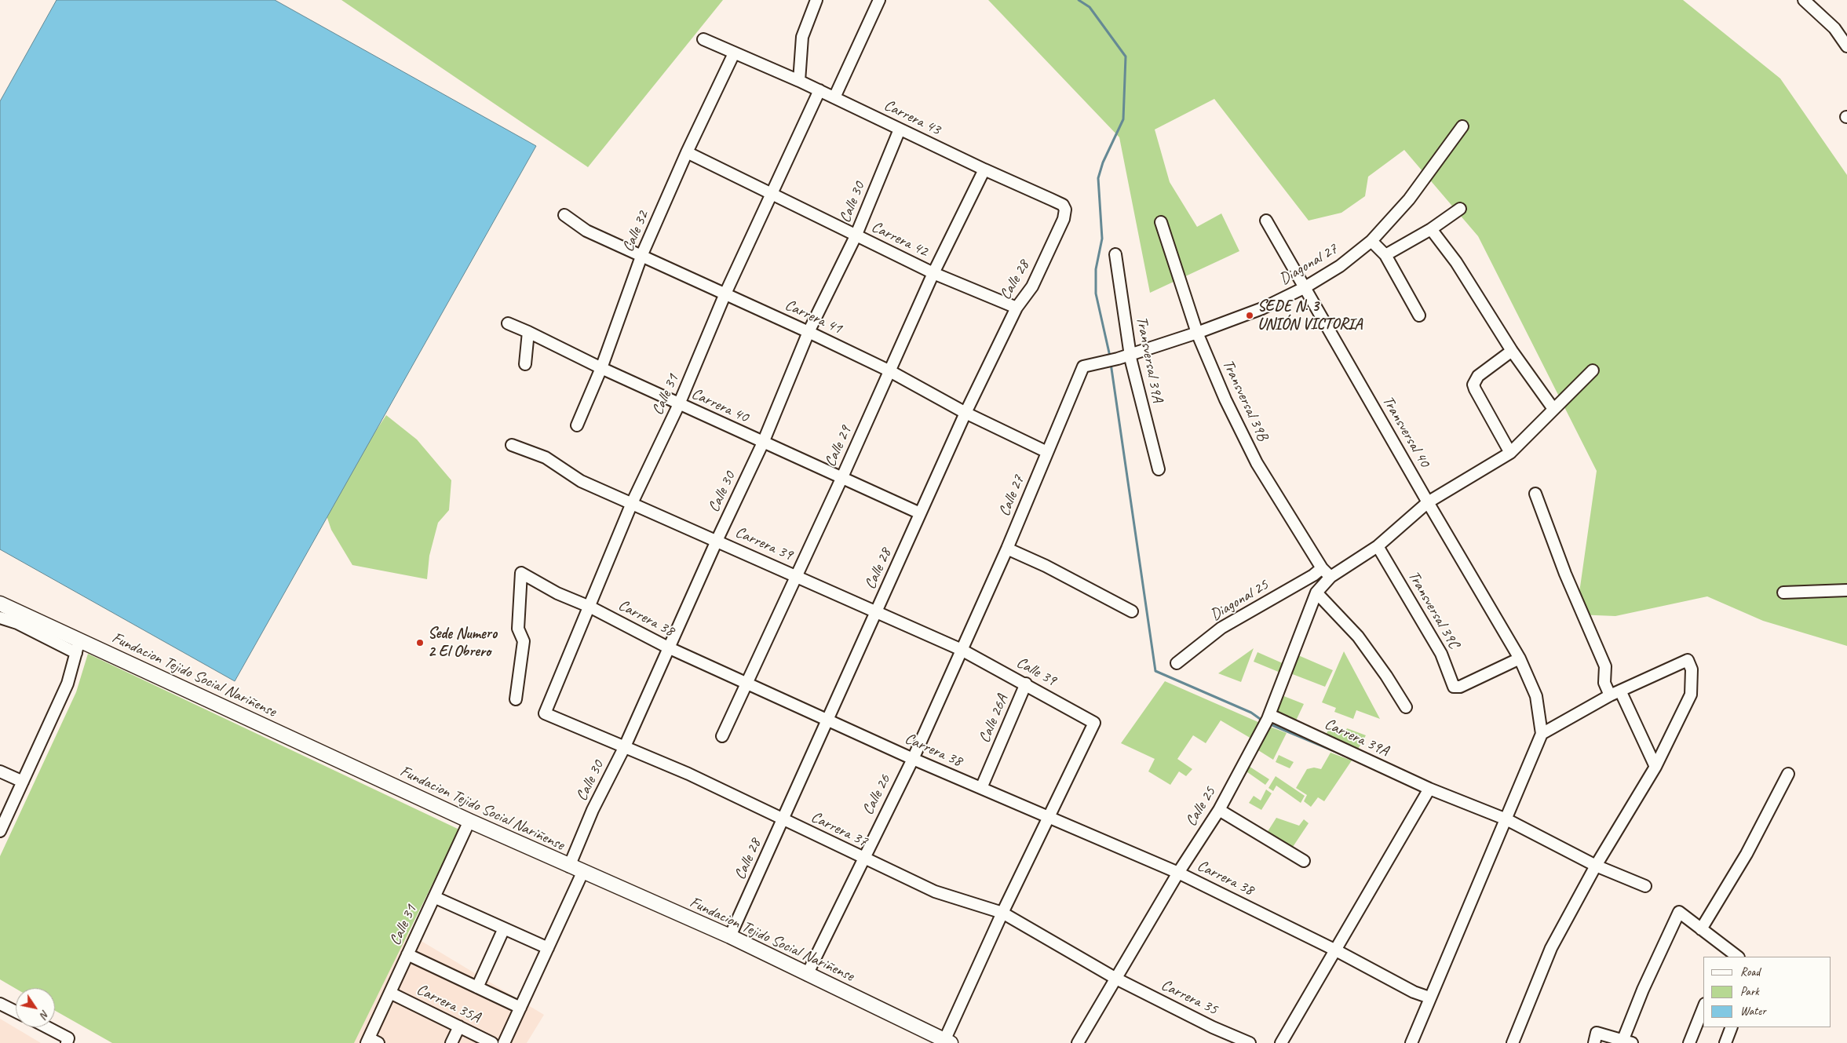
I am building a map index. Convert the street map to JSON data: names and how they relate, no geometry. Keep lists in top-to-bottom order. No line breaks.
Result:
{"streets":{"main road":["Fundacion Tejido Social Nariñense"],"street":["Carrera 43","Calle 30","Calle 32","Carrera 42","Diagonal 27","Calle 28","Carrera 41","Transversal 39A","Calle 31","Transversal 39B","Carrera 40","Transversal 40","Calle 29","Calle 27","Carrera 39","Diagonal 25","Transversal 39C","Carrera 38","Calle 39","Calle 26A","Carrera 39A","Calle 26","Calle 25","Carrera 37","Carrera 35","Carrera 35A"]},"crossings":[["Carrera 43","Calle 30"],["Carrera 43","Calle 32"],["Carrera 43","Calle 28"],["Carrera 43","Calle 31"],["Carrera 43","Calle 29"],["Calle 30","Carrera 42"],["Calle 30","Carrera 41"],["Calle 30","Carrera 40"],["Calle 30","Carrera 39"],["Calle 30","Carrera 38"],["Calle 30","Fundacion Tejido Social Nariñense"],["Calle 30","Carrera 37"],["Calle 32","Carrera 42"],["Calle 32","Carrera 41"],["Calle 32","Carrera 40"],["Carrera 42","Calle 28"],["Carrera 42","Calle 31"],["Carrera 42","Calle 29"],["Diagonal 27","Transversal 39A"],["Diagonal 27","Transversal 39B"],["Diagonal 27","Transversal 40"],["Diagonal 27","Calle 27"],["Calle 28","Carrera 41"],["Calle 28","Carrera 40"],["Calle 28","Carrera 39"],["Calle 28","Carrera 38"],["Calle 28","Fundacion Tejido Social Nariñense"],["Calle 28","Carrera 37"],["Carrera 41","Calle 31"],["Carrera 41","Calle 29"],["Carrera 41","Calle 27"],["Calle 31","Carrera 40"],["Calle 31","Carrera 39"],["Calle 31","Carrera 38"],["Calle 31","Fundacion Tejido Social Nariñense"],["Calle 31","Carrera 37"],["Calle 31","Carrera 35A"],["Transversal 39B","Diagonal 25"],["Transversal 39B","Calle 25"],["Carrera 40","Calle 29"],["Transversal 40","Transversal 39C"],["Calle 29","Carrera 39"],["Calle 29","Carrera 38"],["Calle 27","Carrera 39"],["Calle 27","Calle 39"],["Calle 27","Calle 26"],["Carrera 39","Calle 39"],["Carrera 39","Calle 26"],["Carrera 38","Calle 39"],["Carrera 38","Calle 26A"],["Carrera 38","Calle 26"],["Carrera 38","Calle 25"],["Calle 39","Calle 26A"],["Calle 39","Calle 26"],["Fundacion Tejido Social Nariñense","Calle 26"],["Carrera 39A","Calle 25"],["Calle 26","Carrera 37"],["Calle 25","Carrera 37"],["Calle 25","Carrera 35"],["Carrera 37","Carrera 35"]],"places":["SEDE N. 3 UNIÓN VICTORIA","Sede Numero 2 El Obrero"],"legend":["Road","Park","Water"],"north":"bottom right"}
